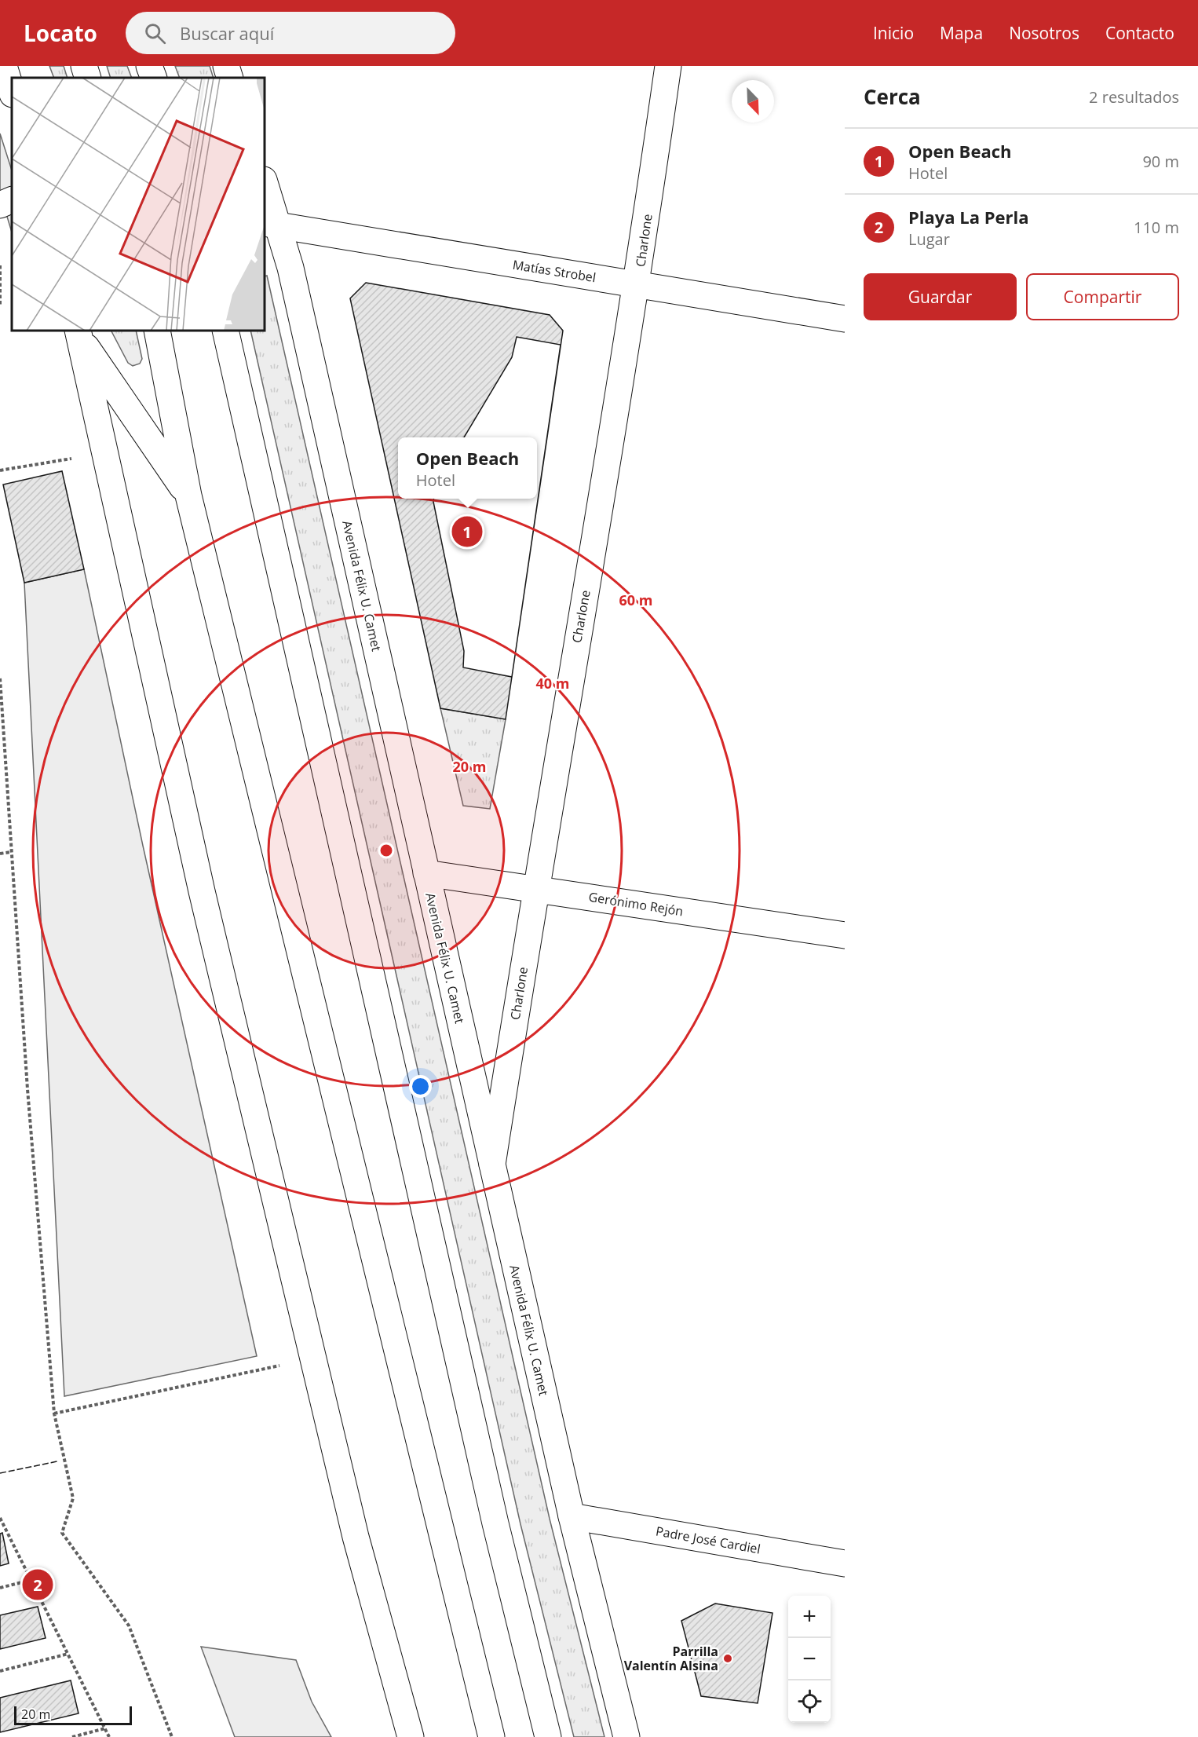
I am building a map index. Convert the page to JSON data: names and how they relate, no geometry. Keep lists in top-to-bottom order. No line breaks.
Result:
{"streets":{"main road":["Charlone","Matías Strobel","Avenida Félix U. Camet","Gerónimo Rejón","Padre José Cardiel"]},"crossings":[["Charlone","Matías Strobel"],["Charlone","Avenida Félix U. Camet"],["Charlone","Gerónimo Rejón"],["Matías Strobel","Avenida Félix U. Camet"],["Avenida Félix U. Camet","Gerónimo Rejón"],["Avenida Félix U. Camet","Padre José Cardiel"]],"places":["Parrilla Valentín Alsina"],"scale_bar":"20 m","north":"bottom right","page":{"header":"Locato","search":"Buscar aquí","nav":["Inicio","Mapa","Nosotros","Contacto"],"heading":["Cerca","2 resultados"],"list":[{"mark":"1","name":"Open Beach","note":"Hotel","value":"90 m"},{"mark":"2","name":"Playa La Perla","note":"Lugar","value":"110 m"}],"buttons":["Guardar","Compartir"],"popup":["Open Beach","Hotel"],"pins":["1","2"],"map_buttons":["+","−"],"scale":"20 m"},"rings":["60 m","40 m","20 m"]}
